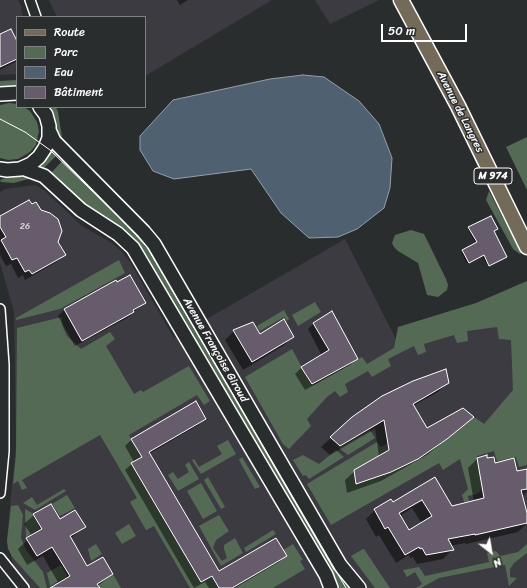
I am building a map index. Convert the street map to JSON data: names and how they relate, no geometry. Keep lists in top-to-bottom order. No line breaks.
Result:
{"streets":{"main road":["Avenue de Langres","M 974"],"street":["Avenue Françoise Giroud"]},"house_numbers":["26"],"legend":["Route","Parc","Eau","Bâtiment"],"scale_bar":"50 m","north":"bottom right"}
